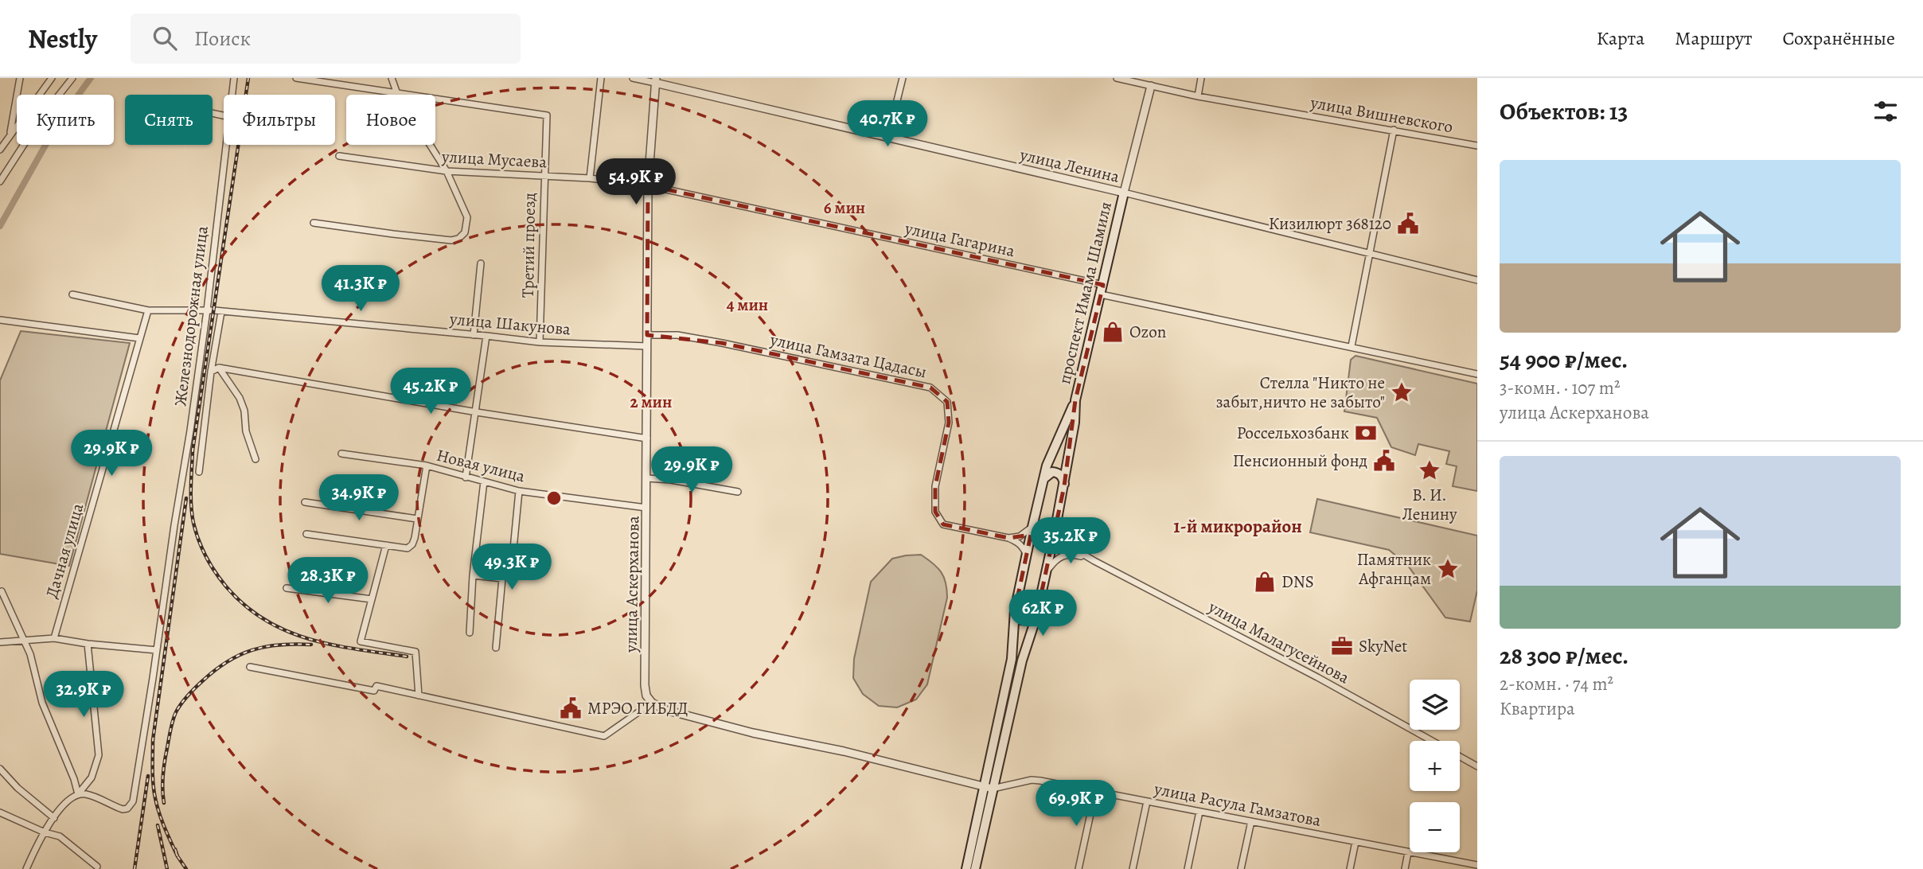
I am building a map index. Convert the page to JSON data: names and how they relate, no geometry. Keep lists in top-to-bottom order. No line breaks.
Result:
{"streets":{"main road":["проспект Имама Шамиля"],"street":["улица Вишневского","улица Мусаева","улица Ленина","улица Гагарина","Третий проезд","Железнодорожная улица","улица Шакунова","улица Гамзата Цадасы","Новая улица","Дачная улица","улица Аскерханова","улица Малагусейнова","улица Расула Гамзатова"]},"crossings":[["улица Мусаева","улица Гагарина"],["улица Мусаева","Третий проезд"],["улица Мусаева","улица Аскерханова"],["улица Ленина","проспект Имама Шамиля"],["улица Ленина","улица Аскерханова"],["улица Гагарина","проспект Имама Шамиля"],["улица Гагарина","улица Аскерханова"],["Третий проезд","улица Шакунова"],["проспект Имама Шамиля","улица Расула Гамзатова"],["Железнодорожная улица","улица Шакунова"],["улица Шакунова","Дачная улица"],["улица Шакунова","улица Аскерханова"],["улица Гамзата Цадасы","улица Аскерханова"],["Новая улица","улица Аскерханова"]],"districts":["1-й микрорайон"],"places":{"public building":["Кизилюрт 368120","Пенсионный фонд","МРЭО ГИБДД"],"shop":["Ozon","DNS"],"place":["Стелла \"Никто не забыт,ничто не забыто\"","В. И. Ленину","Памятник Афганцам"],"bank":["Россельхозбанк"],"office":["SkyNet"]},"page":{"header":"Nestly","search":"Поиск","nav":["Карта","Маршрут","Сохранённые"],"heading":"Объектов: 13","chip":["Купить","Снять","Фильтры","Новое"],"price":["40.7K ₽","54.9K ₽","41.3K ₽","45.2K ₽","29.9K ₽","29.9K ₽","34.9K ₽","35.2K ₽","49.3K ₽","28.3K ₽","62K ₽","32.9K ₽","69.9K ₽"],"list":[{"name":"54 900 ₽/мес.","note":"3-комн. · 107 m² · улица Аскерханова"},{"name":"28 300 ₽/мес.","note":"2-комн. · 74 m² · Квартира"}],"map_buttons":["+","−"]},"rings":["6 мин","4 мин","2 мин"]}
